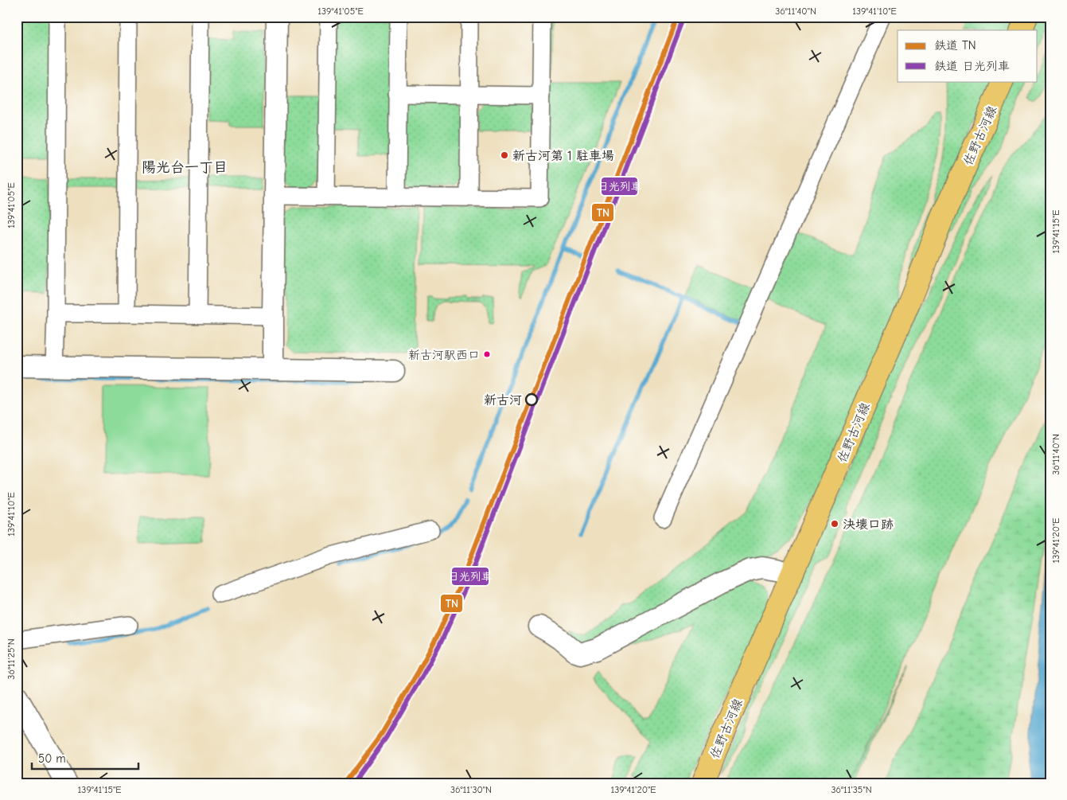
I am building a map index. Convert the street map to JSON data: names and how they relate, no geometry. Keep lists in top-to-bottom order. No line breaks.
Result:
{"streets":{"main road":["佐野古河線"]},"districts":["陽光台一丁目"],"places":["新古河第１駐車場","新古河駅西口","新古河","決壊口跡"],"lines":["rail line TN","rail line 日光列車"],"legend":["鉄道 TN","鉄道 日光列車"],"scale_bar":"50 m","coordinates":["139°41'05\"E","36°11'40\"N","139°41'10\"E","139°41'15\"E","139°41'20\"E","36°11'25\"N","36°11'30\"N","36°11'35\"N"]}
